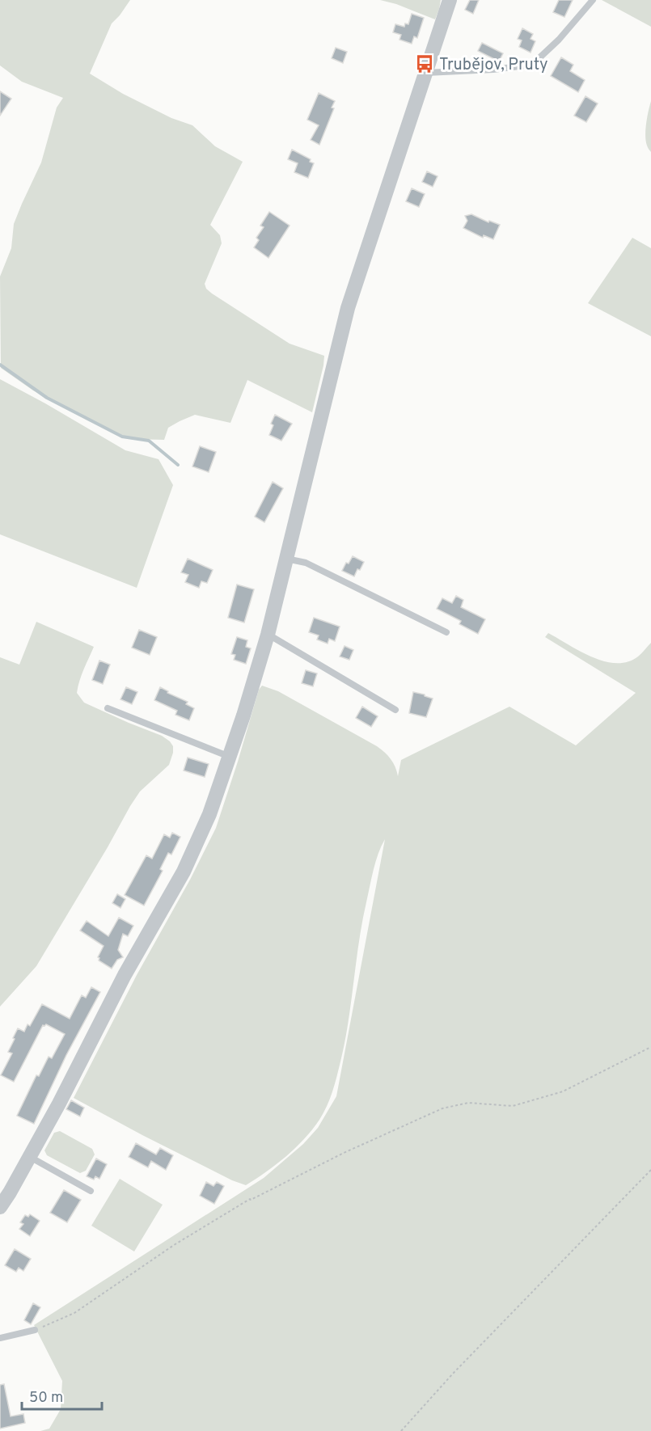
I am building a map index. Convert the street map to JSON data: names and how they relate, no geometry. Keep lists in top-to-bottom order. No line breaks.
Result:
{"places":{"bus stop":["Trubějov, Pruty"]},"scale_bar":"50 m"}
